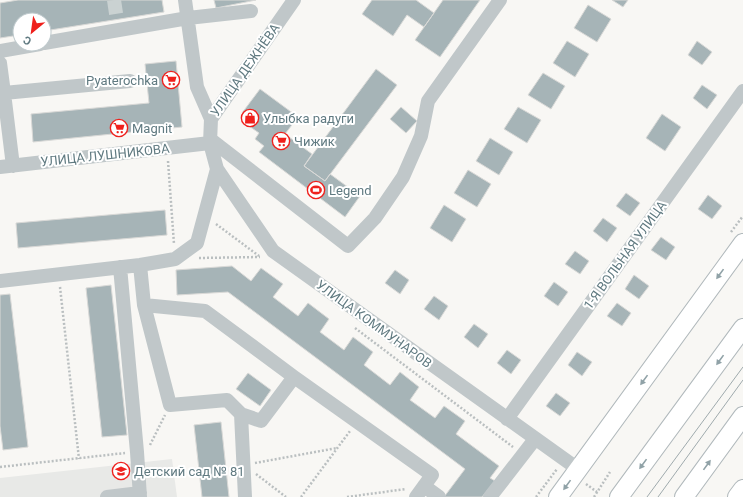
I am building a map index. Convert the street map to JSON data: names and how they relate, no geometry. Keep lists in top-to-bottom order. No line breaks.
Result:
{"streets":{"street":["УЛИЦА ДЕЖНЁВА","УЛИЦА ЛУШНИКОВА","1-Я ВОЛЬНАЯ УЛИЦА","УЛИЦА КОММУНАРОВ"]},"crossings":[["УЛИЦА ДЕЖНЁВА","УЛИЦА ЛУШНИКОВА"],["УЛИЦА ДЕЖНЁВА","УЛИЦА КОММУНАРОВ"],["УЛИЦА ЛУШНИКОВА","УЛИЦА КОММУНАРОВ"],["1-Я ВОЛЬНАЯ УЛИЦА","УЛИЦА КОММУНАРОВ"]],"places":{"supermarket":["Pyaterochka","Magnit","Чижик"],"shop":["Улыбка радуги"],"sports":["Legend"],"school or university":["Детский сад № 81"]},"north":"bottom left"}
